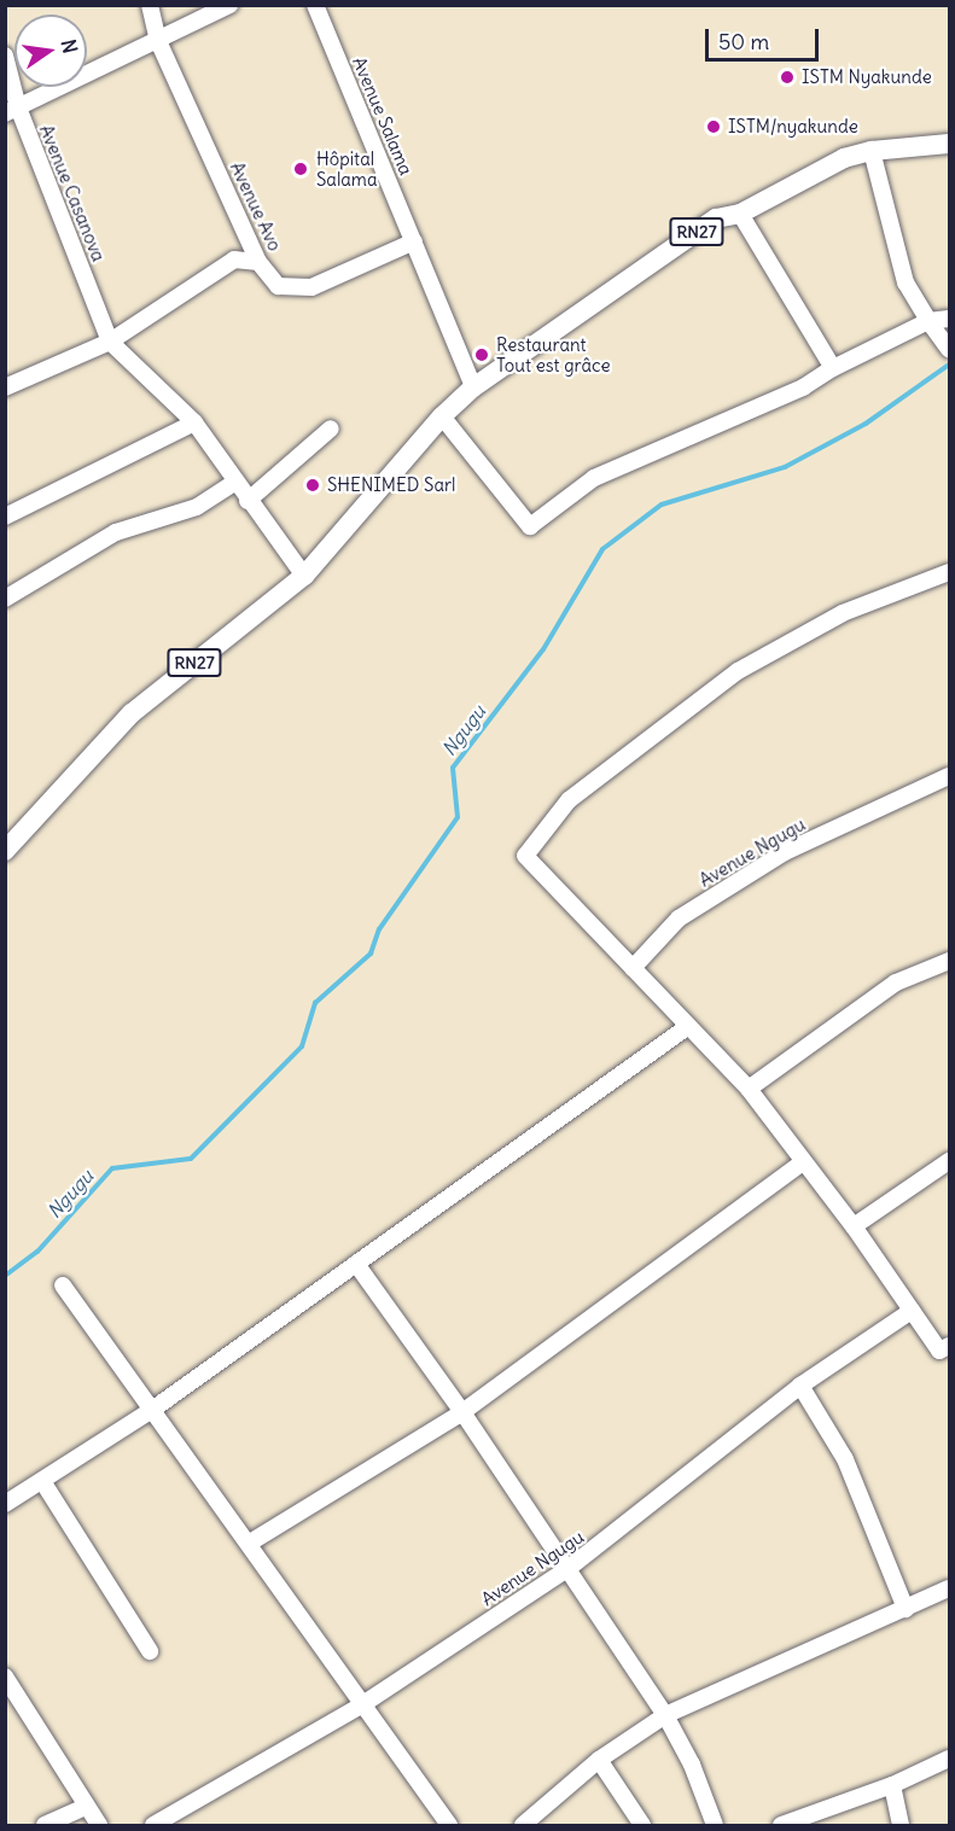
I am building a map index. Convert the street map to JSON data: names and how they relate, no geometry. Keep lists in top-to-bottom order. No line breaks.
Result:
{"streets":{"main road":["RN27"],"street":["Avenue Salama","Avenue Casanova","Avenue Avo","Avenue Ngugu"]},"crossings":[["Avenue Salama","Avenue Avo"],["Avenue Salama","RN27"]],"water":["Ngugu"],"places":["ISTM Nyakunde","ISTM/nyakunde","Hôpital Salama","Restaurant Tout est grâce","SHENIMED Sarl"],"scale_bar":"50 m","north":"right"}
